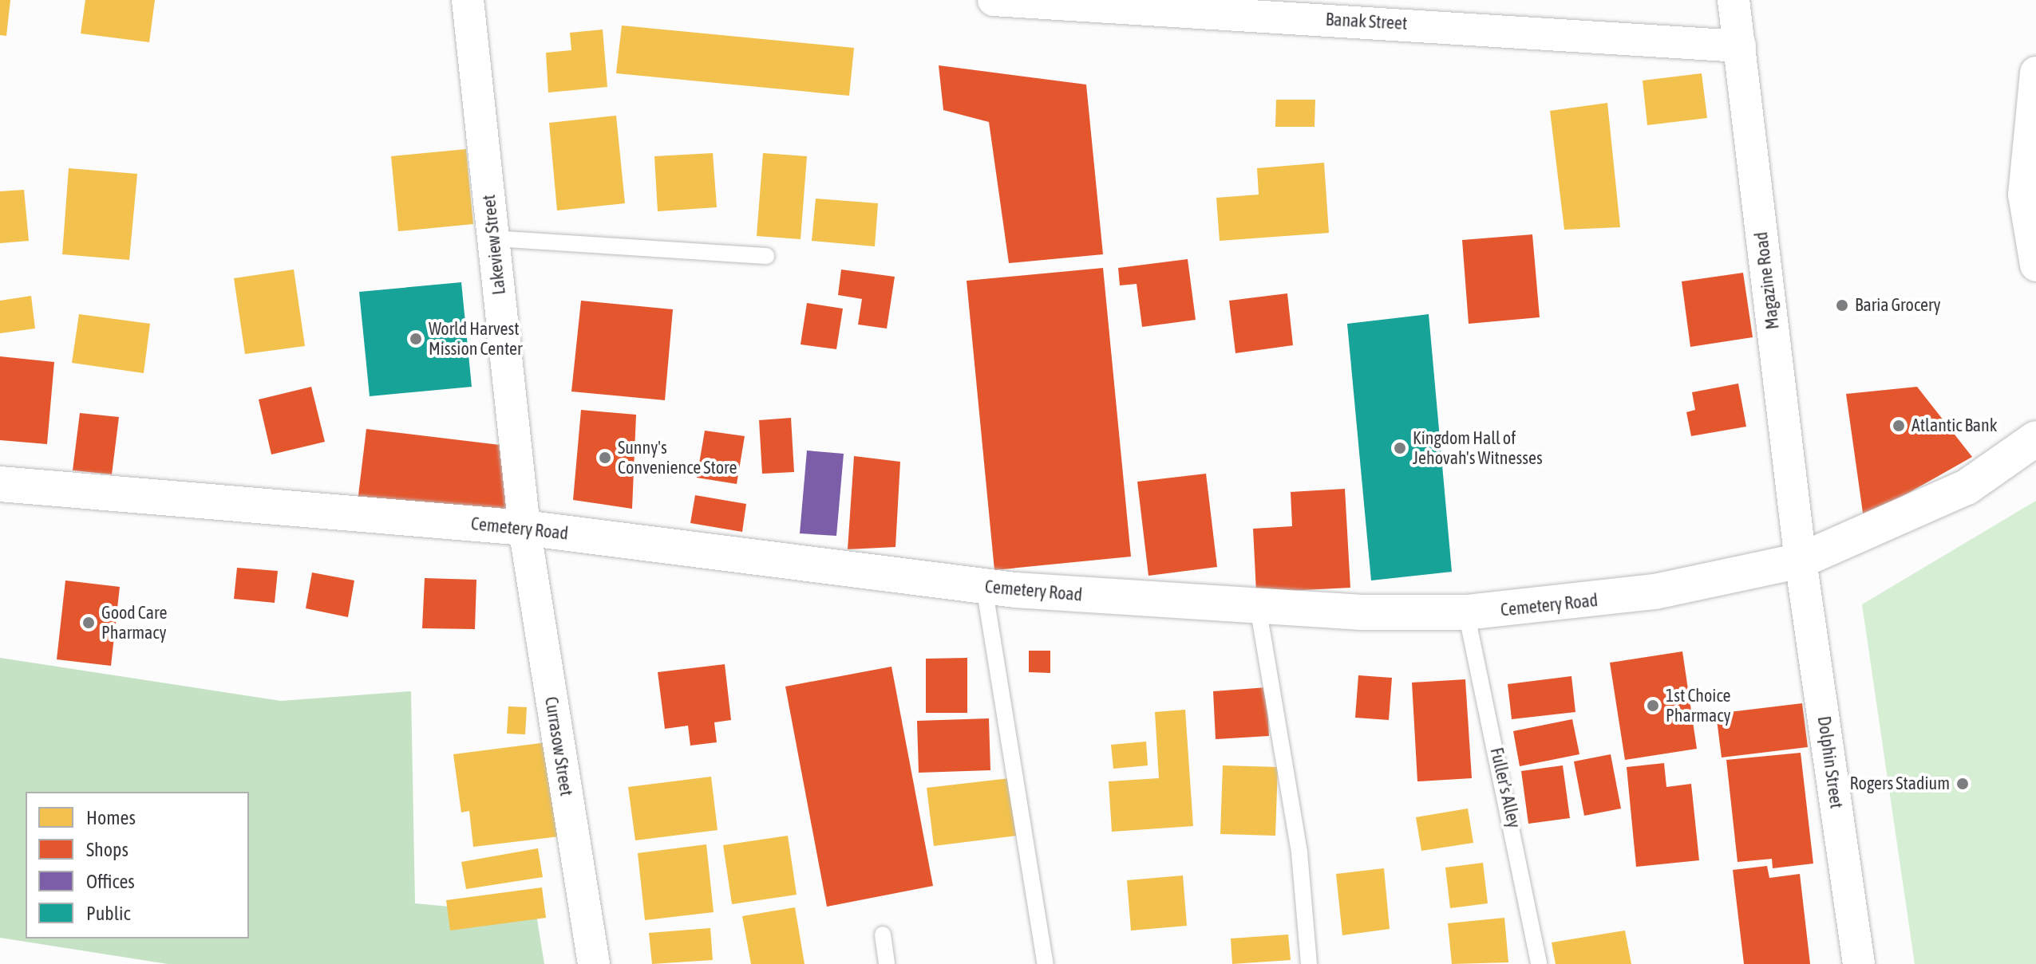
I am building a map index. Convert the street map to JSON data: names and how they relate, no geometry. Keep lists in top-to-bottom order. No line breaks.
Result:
{"streets":{"main road":["Cemetery Road"],"street":["Banak Street","Lakeview Street","Magazine Road","Currasow Street","Dolphin Street"],"lane":["Fuller's Alley"]},"crossings":[["Banak Street","Magazine Road"],["Lakeview Street","Cemetery Road"],["Lakeview Street","Currasow Street"],["Magazine Road","Cemetery Road"],["Magazine Road","Dolphin Street"],["Cemetery Road","Currasow Street"],["Cemetery Road","Dolphin Street"],["Cemetery Road","Fuller's Alley"]],"places":["Baria Grocery","World Harvest Mission Center","Atlantic Bank","Kingdom Hall of Jehovah's Witnesses","Sunny's Convenience Store","Good Care Pharmacy","1st Choice Pharmacy","Rogers Stadium"],"legend":["Homes","Shops","Offices","Public"]}
